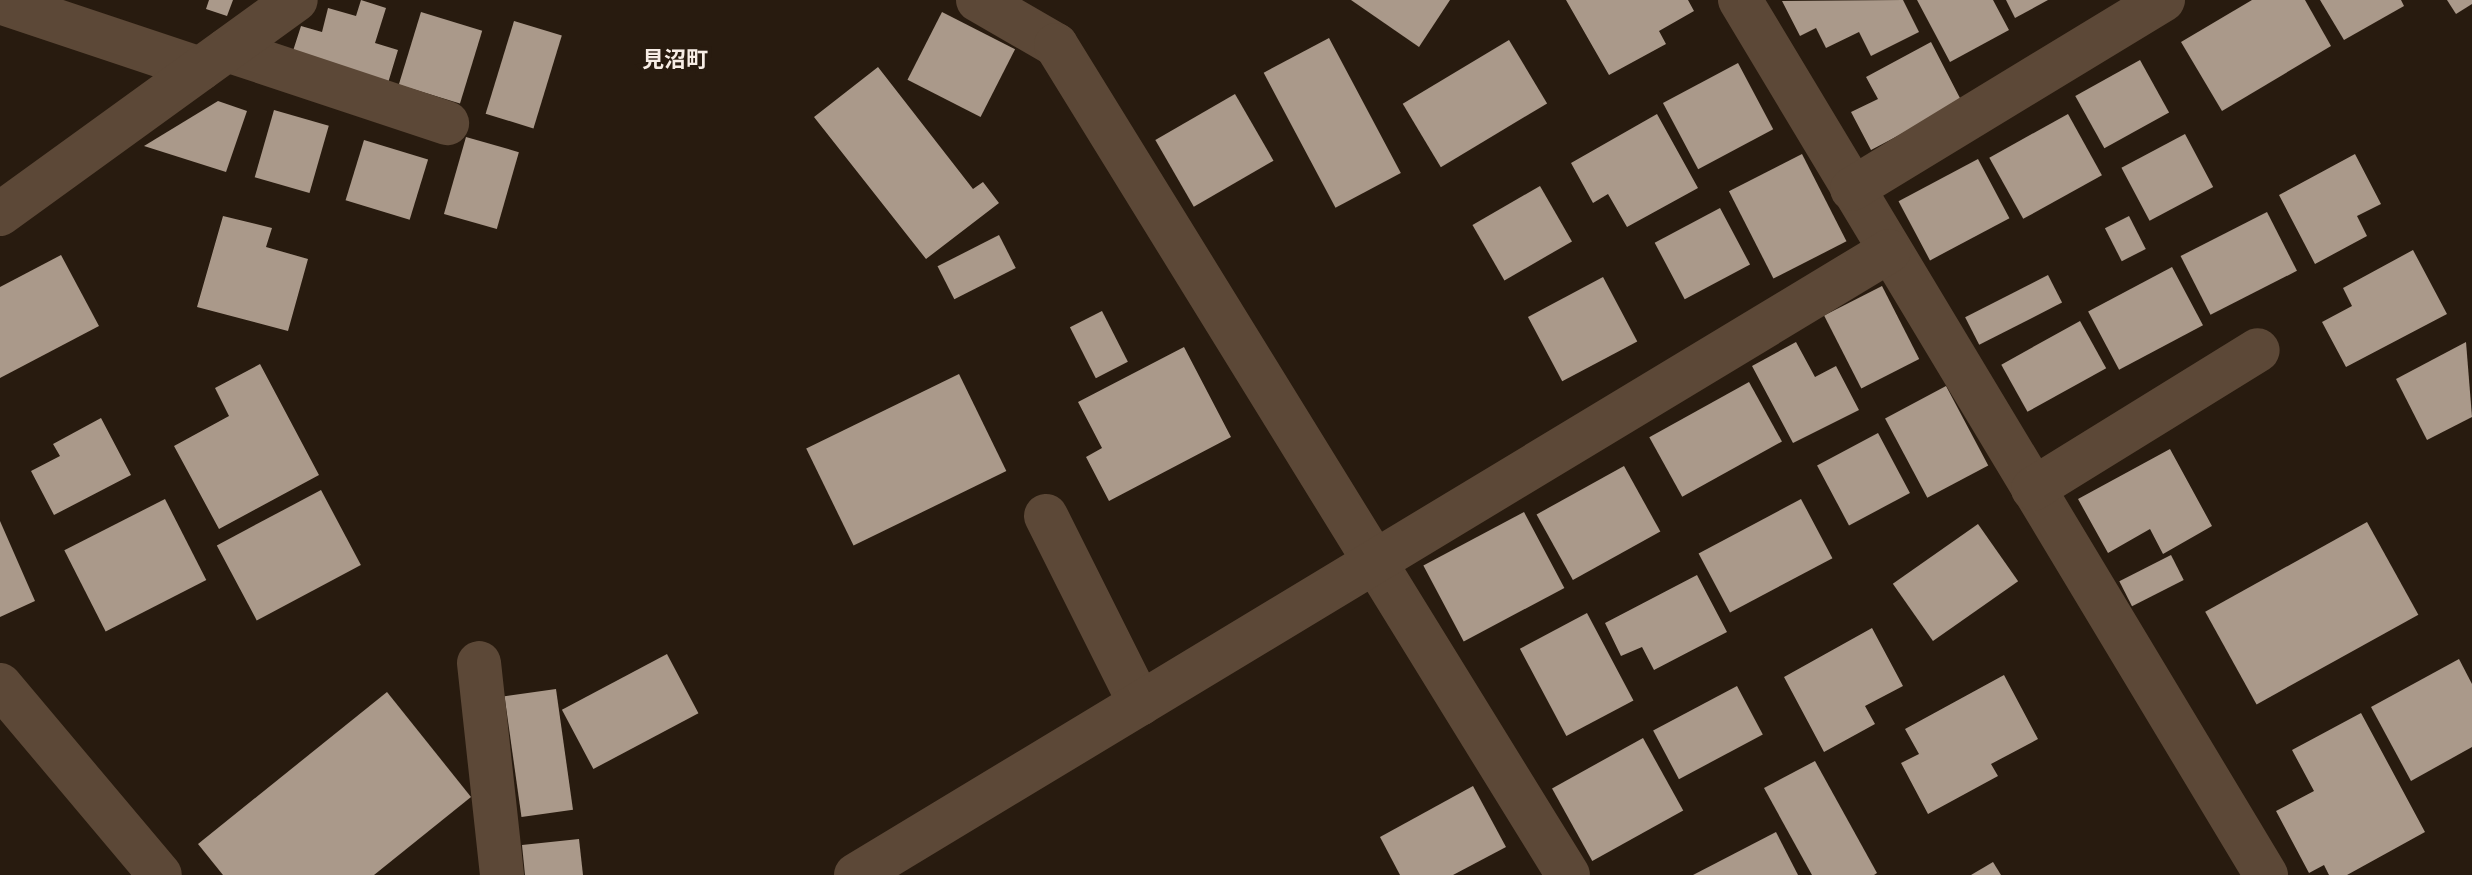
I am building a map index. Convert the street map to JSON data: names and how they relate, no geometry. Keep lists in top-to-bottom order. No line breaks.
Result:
{"districts":["見沼町"]}
